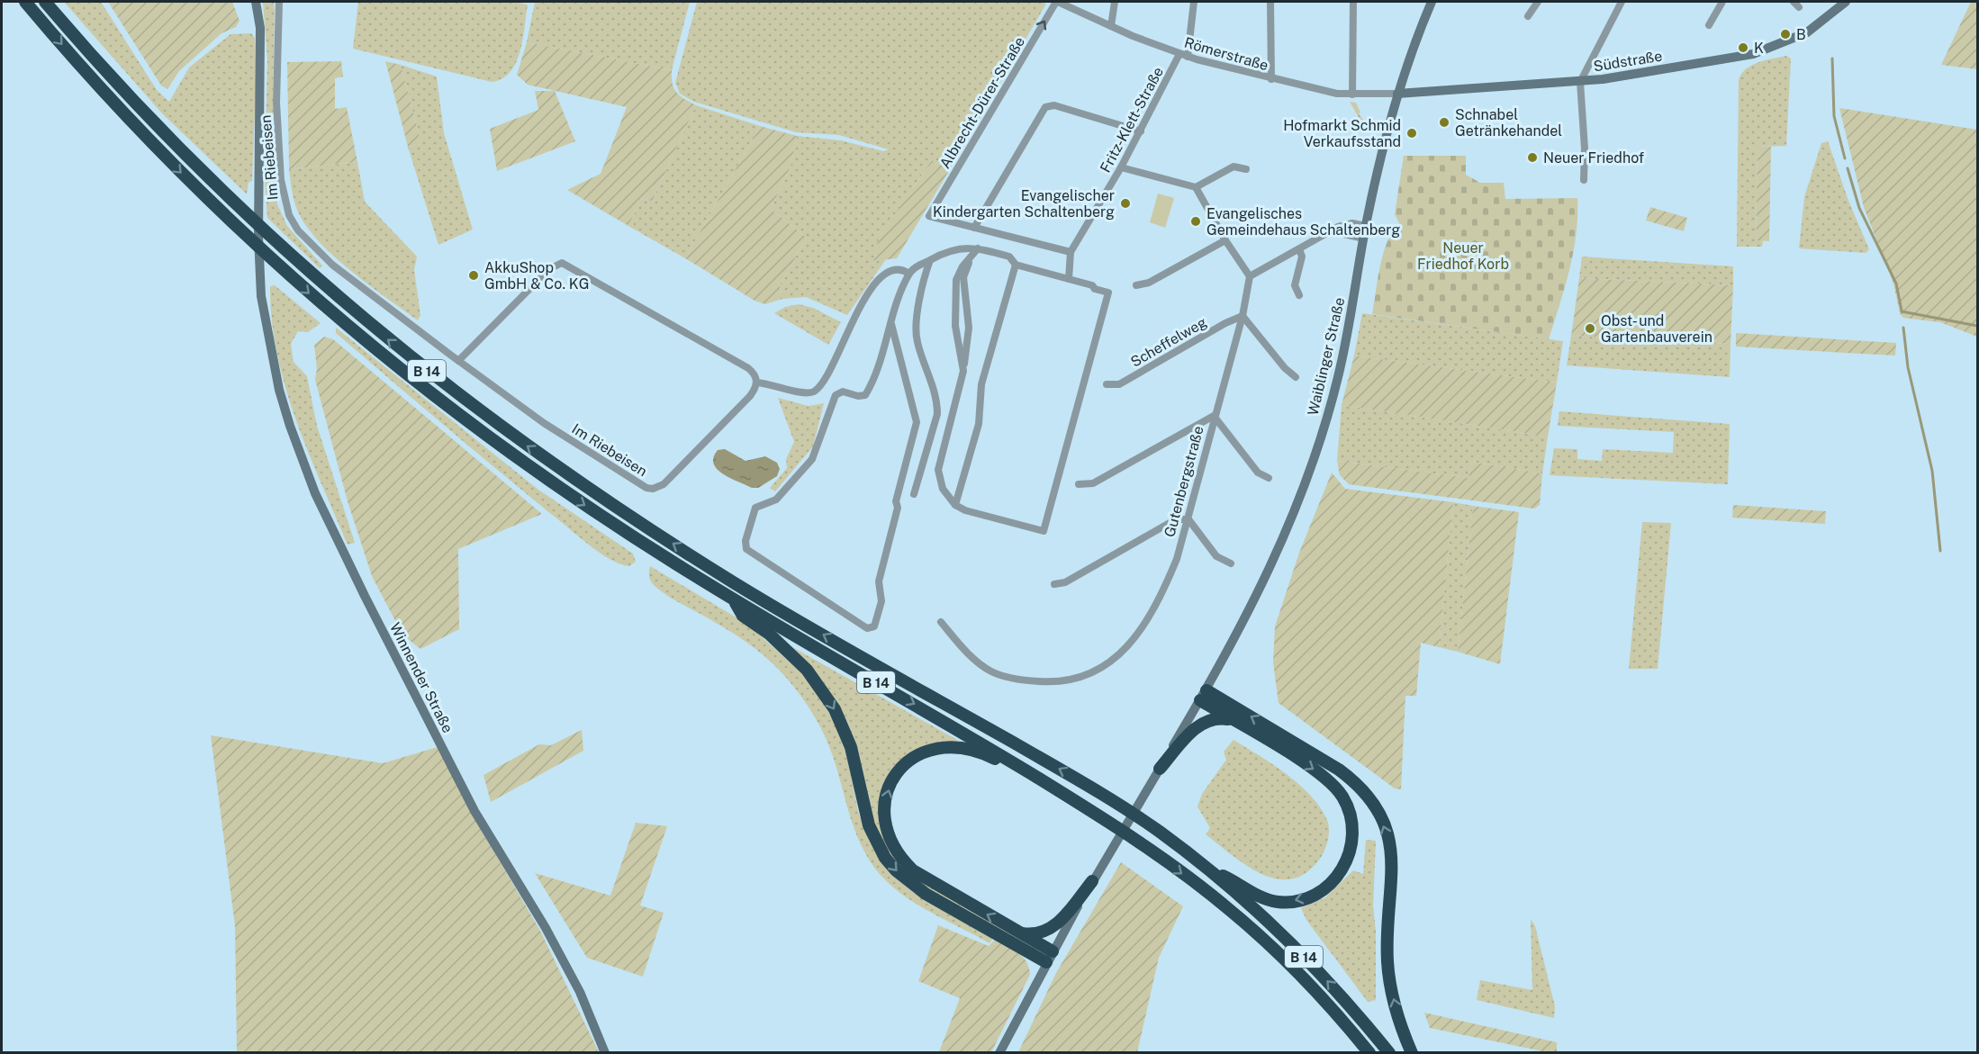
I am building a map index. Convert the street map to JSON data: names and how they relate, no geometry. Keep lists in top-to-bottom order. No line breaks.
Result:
{"streets":{"highway":["B 14"],"street":["Römerstraße","Südstraße","Albrecht-Dürer-Straße","Fritz-Klett-Straße","Im Riebeisen","Scheffelweg","Waiblinger Straße","Gutenbergstraße","Winnender Straße"]},"crossings":[["Römerstraße","Südstraße"],["Römerstraße","Albrecht-Dürer-Straße"],["Römerstraße","Fritz-Klett-Straße"],["Römerstraße","Waiblinger Straße"],["Südstraße","Waiblinger Straße"],["Scheffelweg","Gutenbergstraße"]],"one_way":["Albrecht-Dürer-Straße"],"parks":["Neuer Friedhof Korb"],"places":["B","K","Schnabel Getränkehandel","Hofmarkt Schmid Verkaufsstand","Neuer Friedhof","Evangelischer Kindergarten Schaltenberg","Evangelisches Gemeindehaus Schaltenberg","AkkuShop GmbH & Co. KG","Obst- und Gartenbauverein"]}
